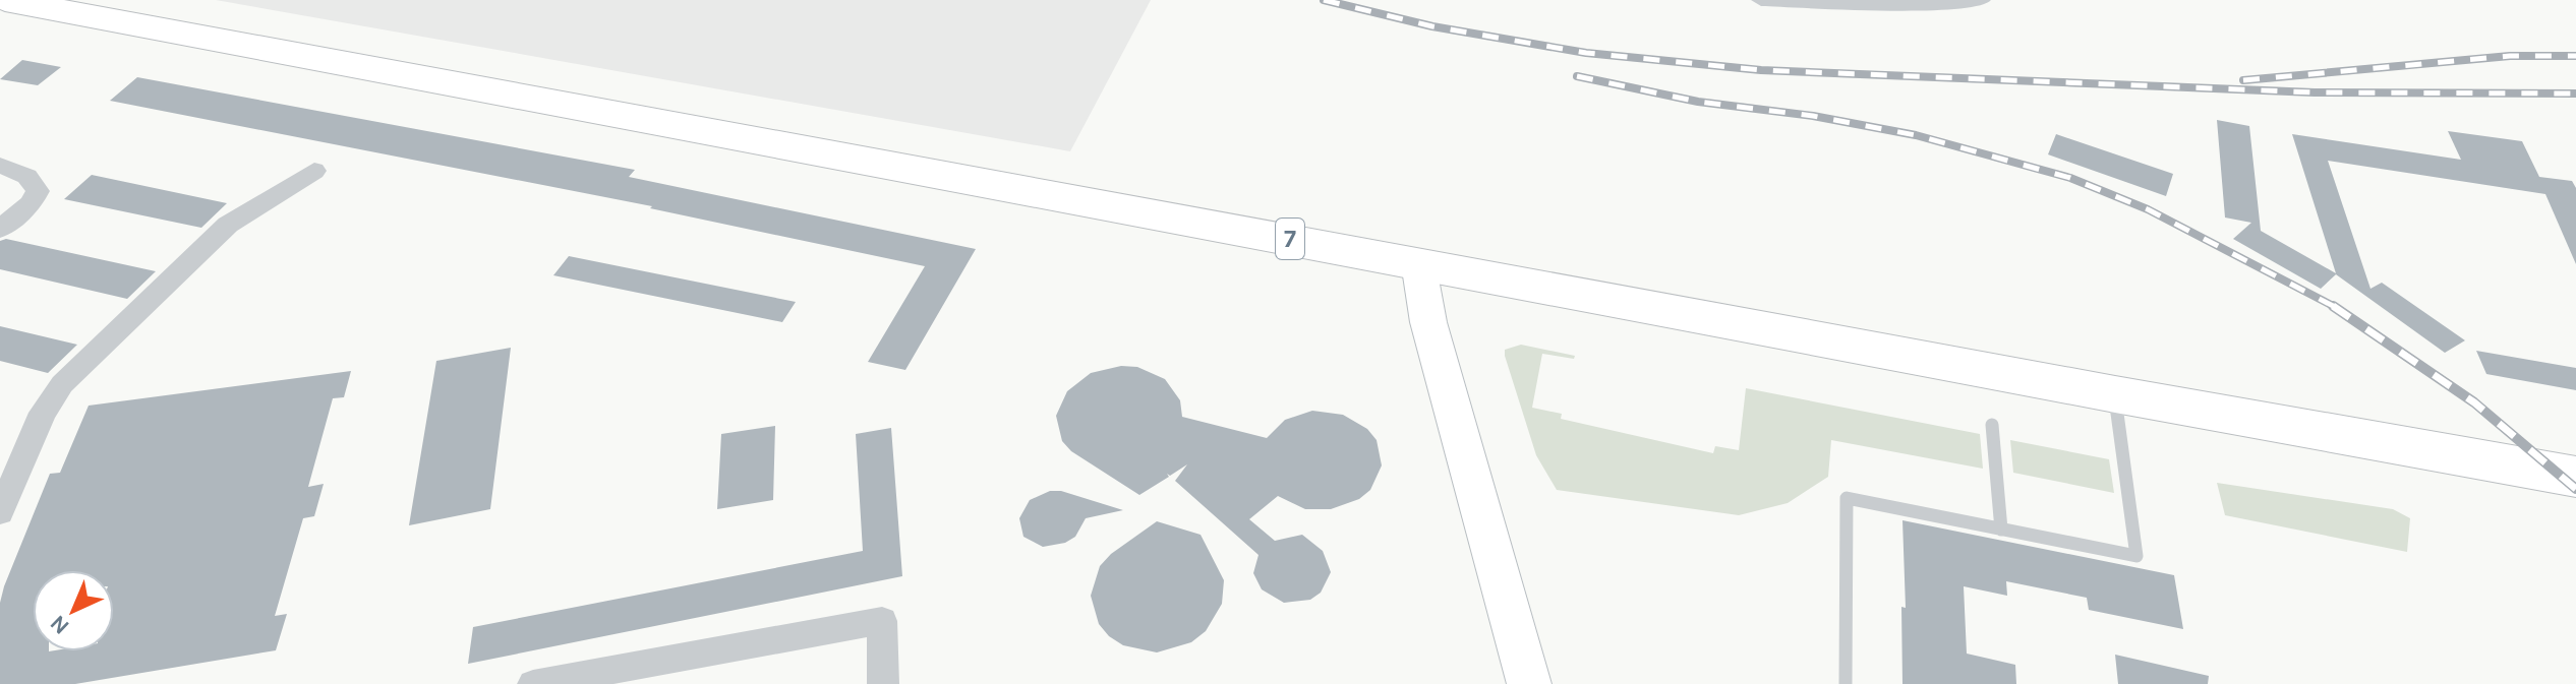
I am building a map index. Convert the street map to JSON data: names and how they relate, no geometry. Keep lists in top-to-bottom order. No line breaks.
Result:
{"streets":{"highway":["7"]},"north":"bottom left"}
